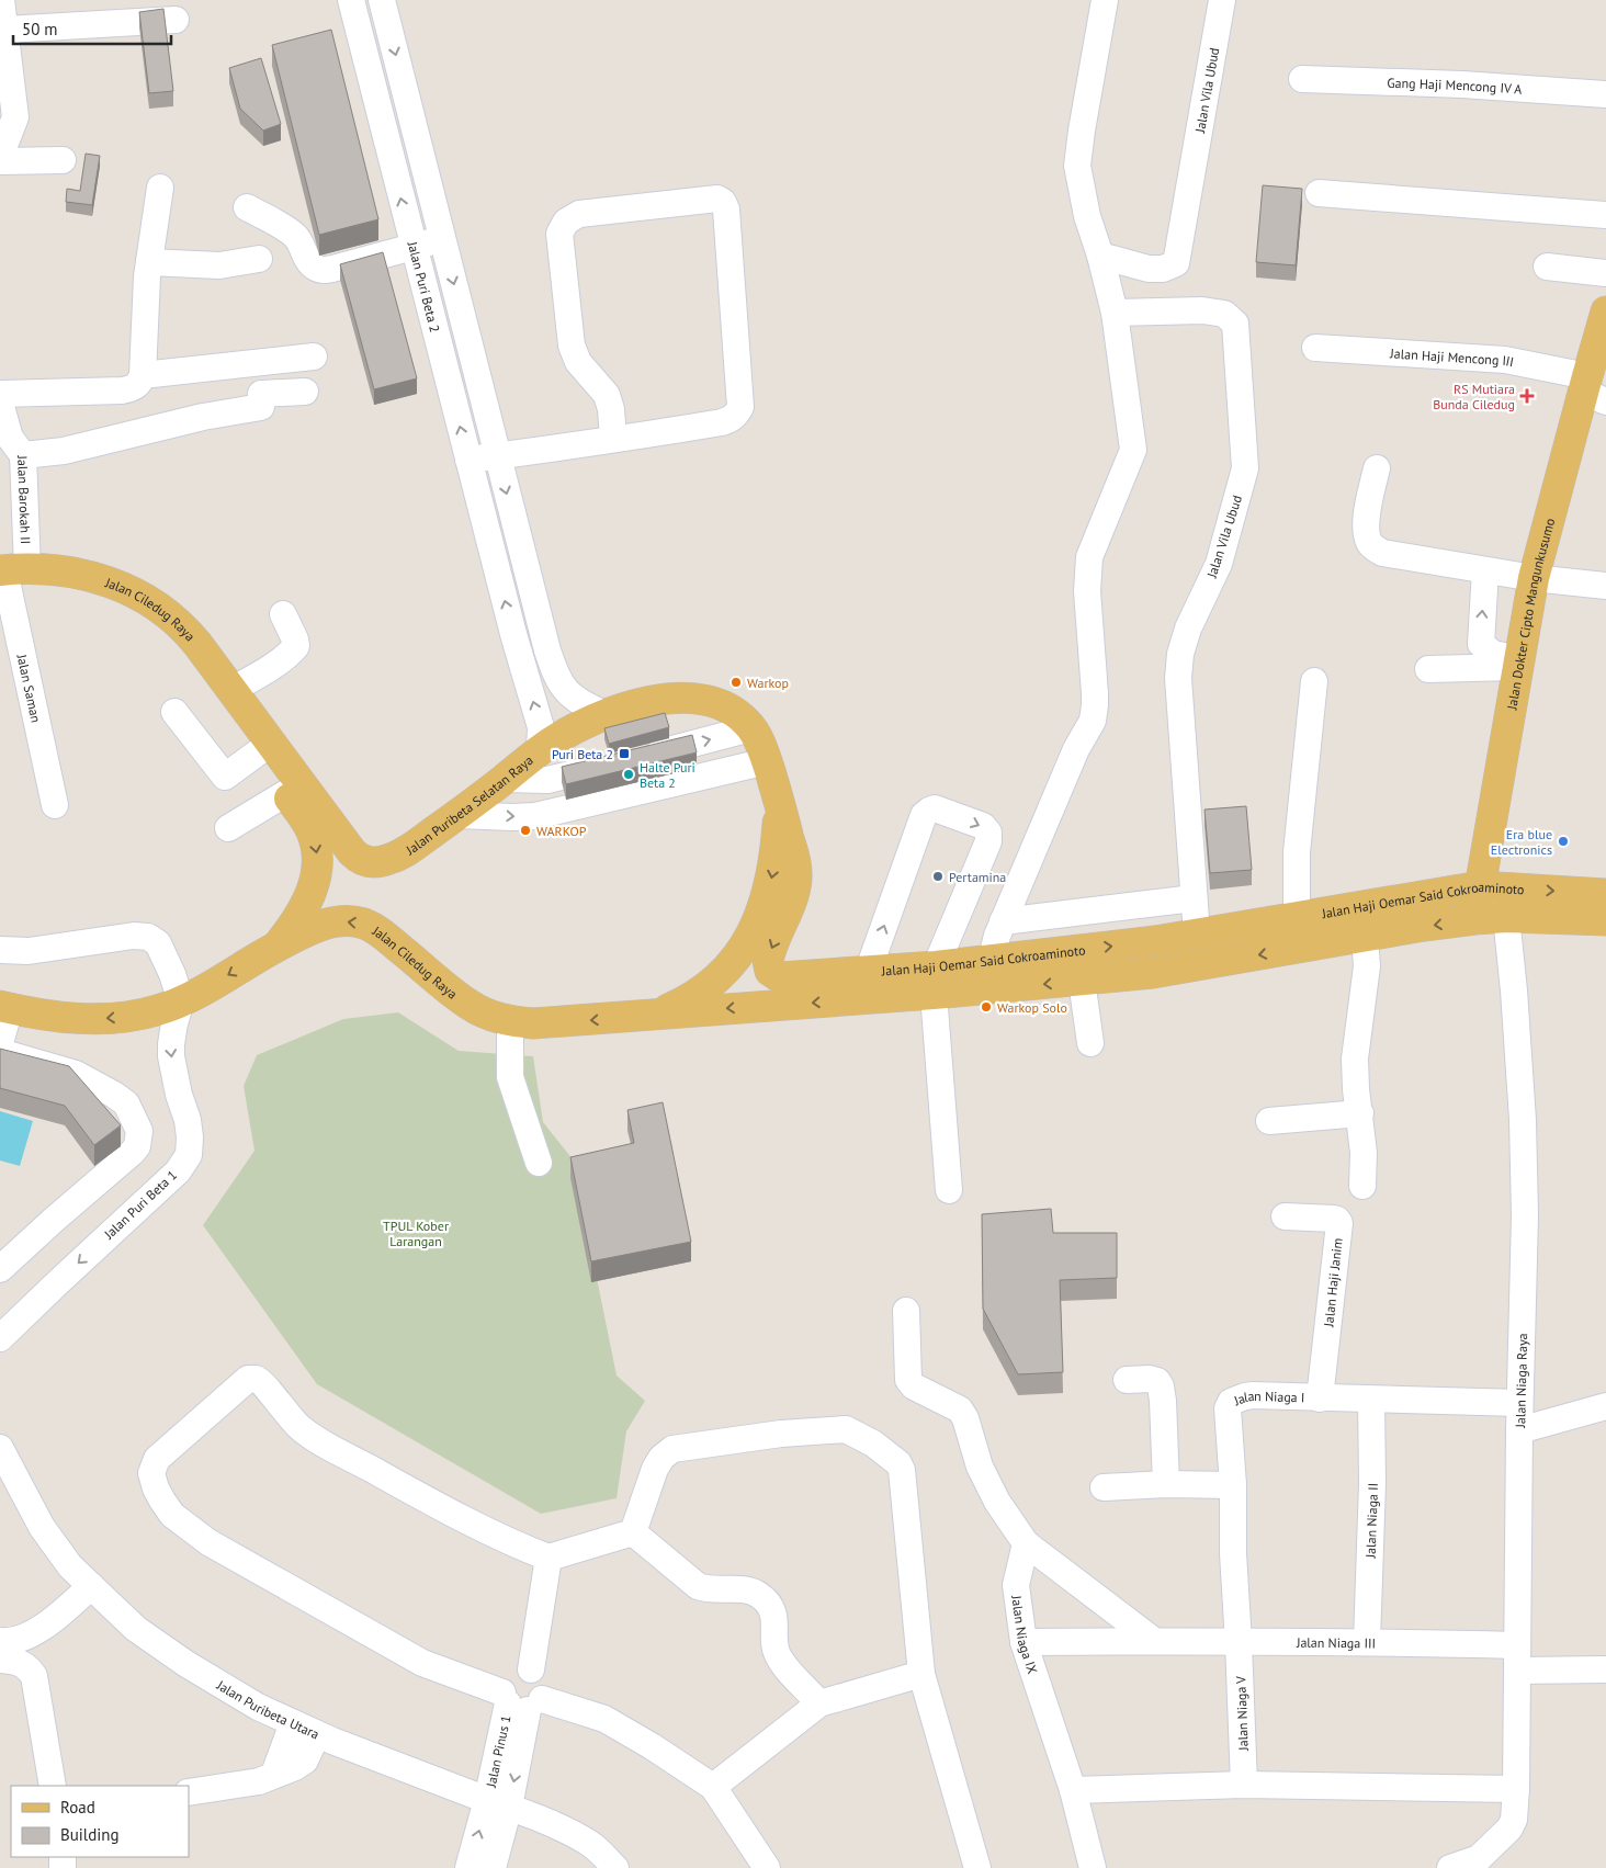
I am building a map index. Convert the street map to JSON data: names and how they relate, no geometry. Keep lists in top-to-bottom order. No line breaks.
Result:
{"streets":{"main road":["Jalan Ciledug Raya","Jalan Dokter Cipto Mangunkusumo","Jalan Puribeta Selatan Raya","Jalan Haji Oemar Said Cokroaminoto"],"street":["Gang Haji Mencong IV A","Jalan Vila Ubud","Jalan Puri Beta 2","Jalan Haji Mencong III","Jalan Barokah II","Jalan Saman","Jalan Puri Beta 1","Jalan Haji Janim","Jalan Niaga Raya","Jalan Niaga I","Jalan Niaga II","Jalan Niaga IX","Jalan Niaga III","Jalan Puribeta Utara","Jalan Niaga V","Jalan Pinus 1"]},"crossings":[["Jalan Vila Ubud","Jalan Haji Oemar Said Cokroaminoto"],["Jalan Puri Beta 2","Jalan Puribeta Selatan Raya"],["Jalan Haji Mencong III","Jalan Dokter Cipto Mangunkusumo"],["Jalan Barokah II","Jalan Ciledug Raya"],["Jalan Barokah II","Jalan Saman"],["Jalan Ciledug Raya","Jalan Saman"],["Jalan Ciledug Raya","Jalan Puribeta Selatan Raya"],["Jalan Ciledug Raya","Jalan Haji Oemar Said Cokroaminoto"],["Jalan Ciledug Raya","Jalan Puri Beta 1"],["Jalan Dokter Cipto Mangunkusumo","Jalan Haji Oemar Said Cokroaminoto"],["Jalan Dokter Cipto Mangunkusumo","Jalan Niaga Raya"],["Jalan Haji Oemar Said Cokroaminoto","Jalan Niaga Raya"],["Jalan Haji Janim","Jalan Niaga I"],["Jalan Niaga Raya","Jalan Niaga I"],["Jalan Niaga Raya","Jalan Niaga III"],["Jalan Niaga I","Jalan Niaga II"],["Jalan Niaga I","Jalan Niaga III"],["Jalan Niaga I","Jalan Niaga V"],["Jalan Niaga II","Jalan Niaga III"],["Jalan Niaga IX","Jalan Niaga III"],["Jalan Niaga III","Jalan Niaga V"],["Jalan Puribeta Utara","Jalan Pinus 1"]],"one_way":["Jalan Ciledug Raya","Jalan Puri Beta 1"],"parks":["TPUL Kober Larangan"],"places":{"health":["RS Mutiara Bunda Ciledug"],"other":["Warkop","Halte Puri Beta 2","WARKOP","Era blue Electronics","Pertamina","Warkop Solo"],"transit":["Puri Beta 2"]},"legend":["Road","Building"],"scale_bar":"50 m"}
